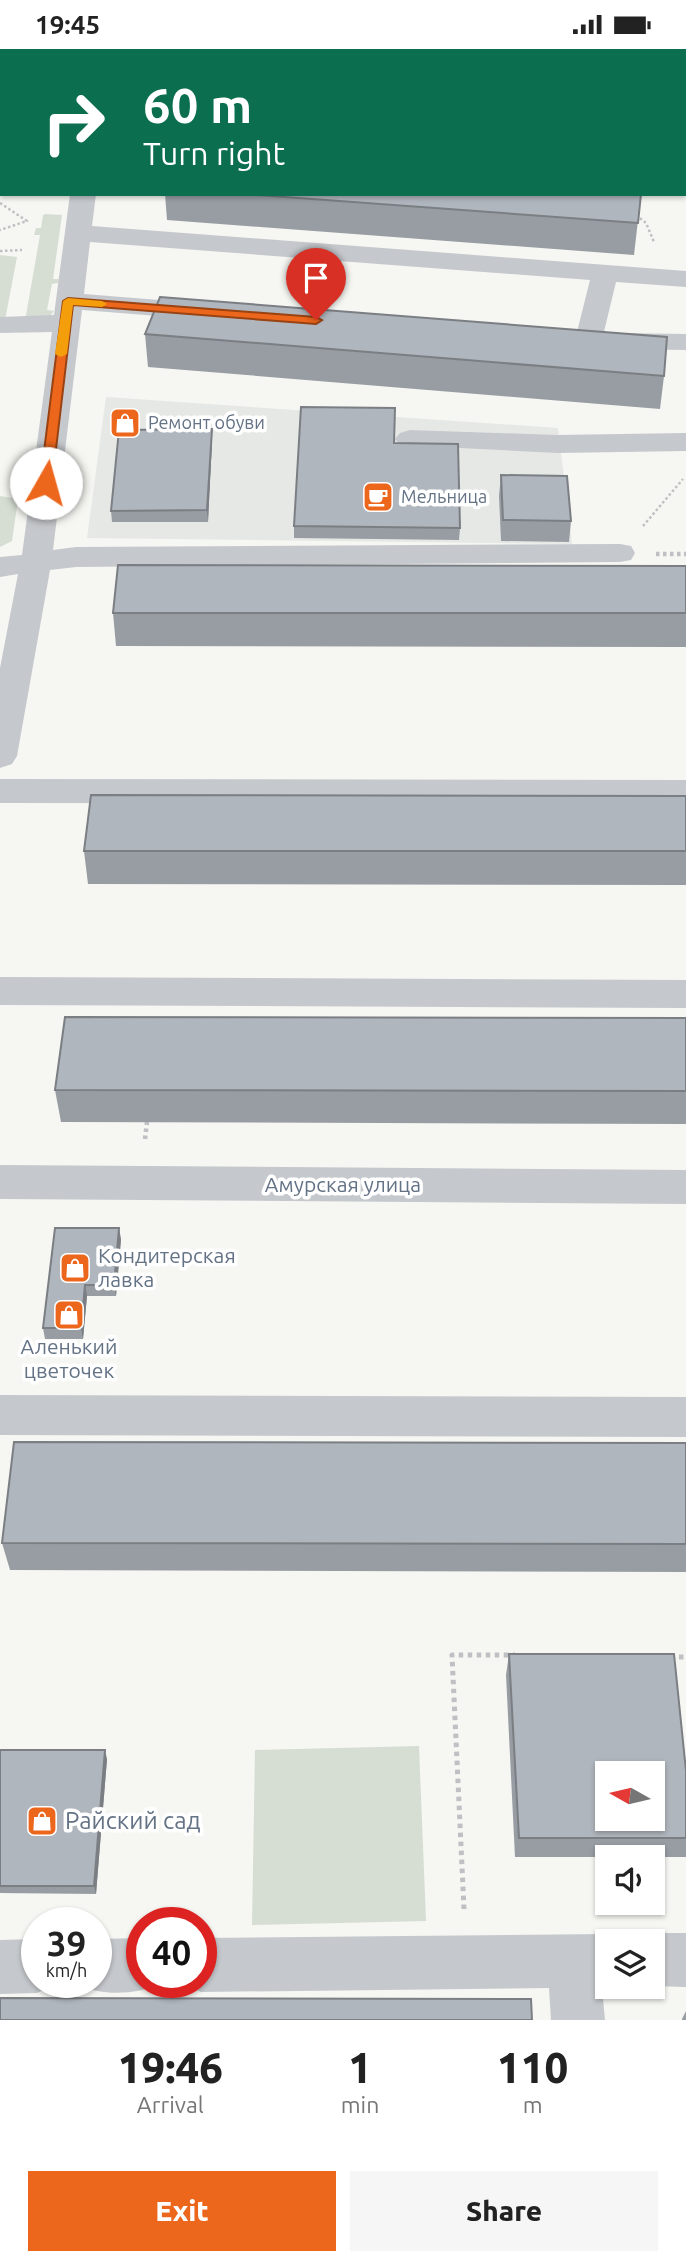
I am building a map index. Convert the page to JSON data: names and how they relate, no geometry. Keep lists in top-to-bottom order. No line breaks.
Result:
{"streets":{"street":["Амурская улица"]},"places":{"shop":["Ремонт обуви","Кондитерская лавка","Аленький цветочек","Райский сад"],"cafe":["Мельница"]},"north":"left","page":{"status":"19:45","turn":["60 m","Turn right"],"speed":"39 km/h","limit":"40","eta":["19:46","Arrival","1","min","110","m"],"buttons":["Exit","Share"]}}
